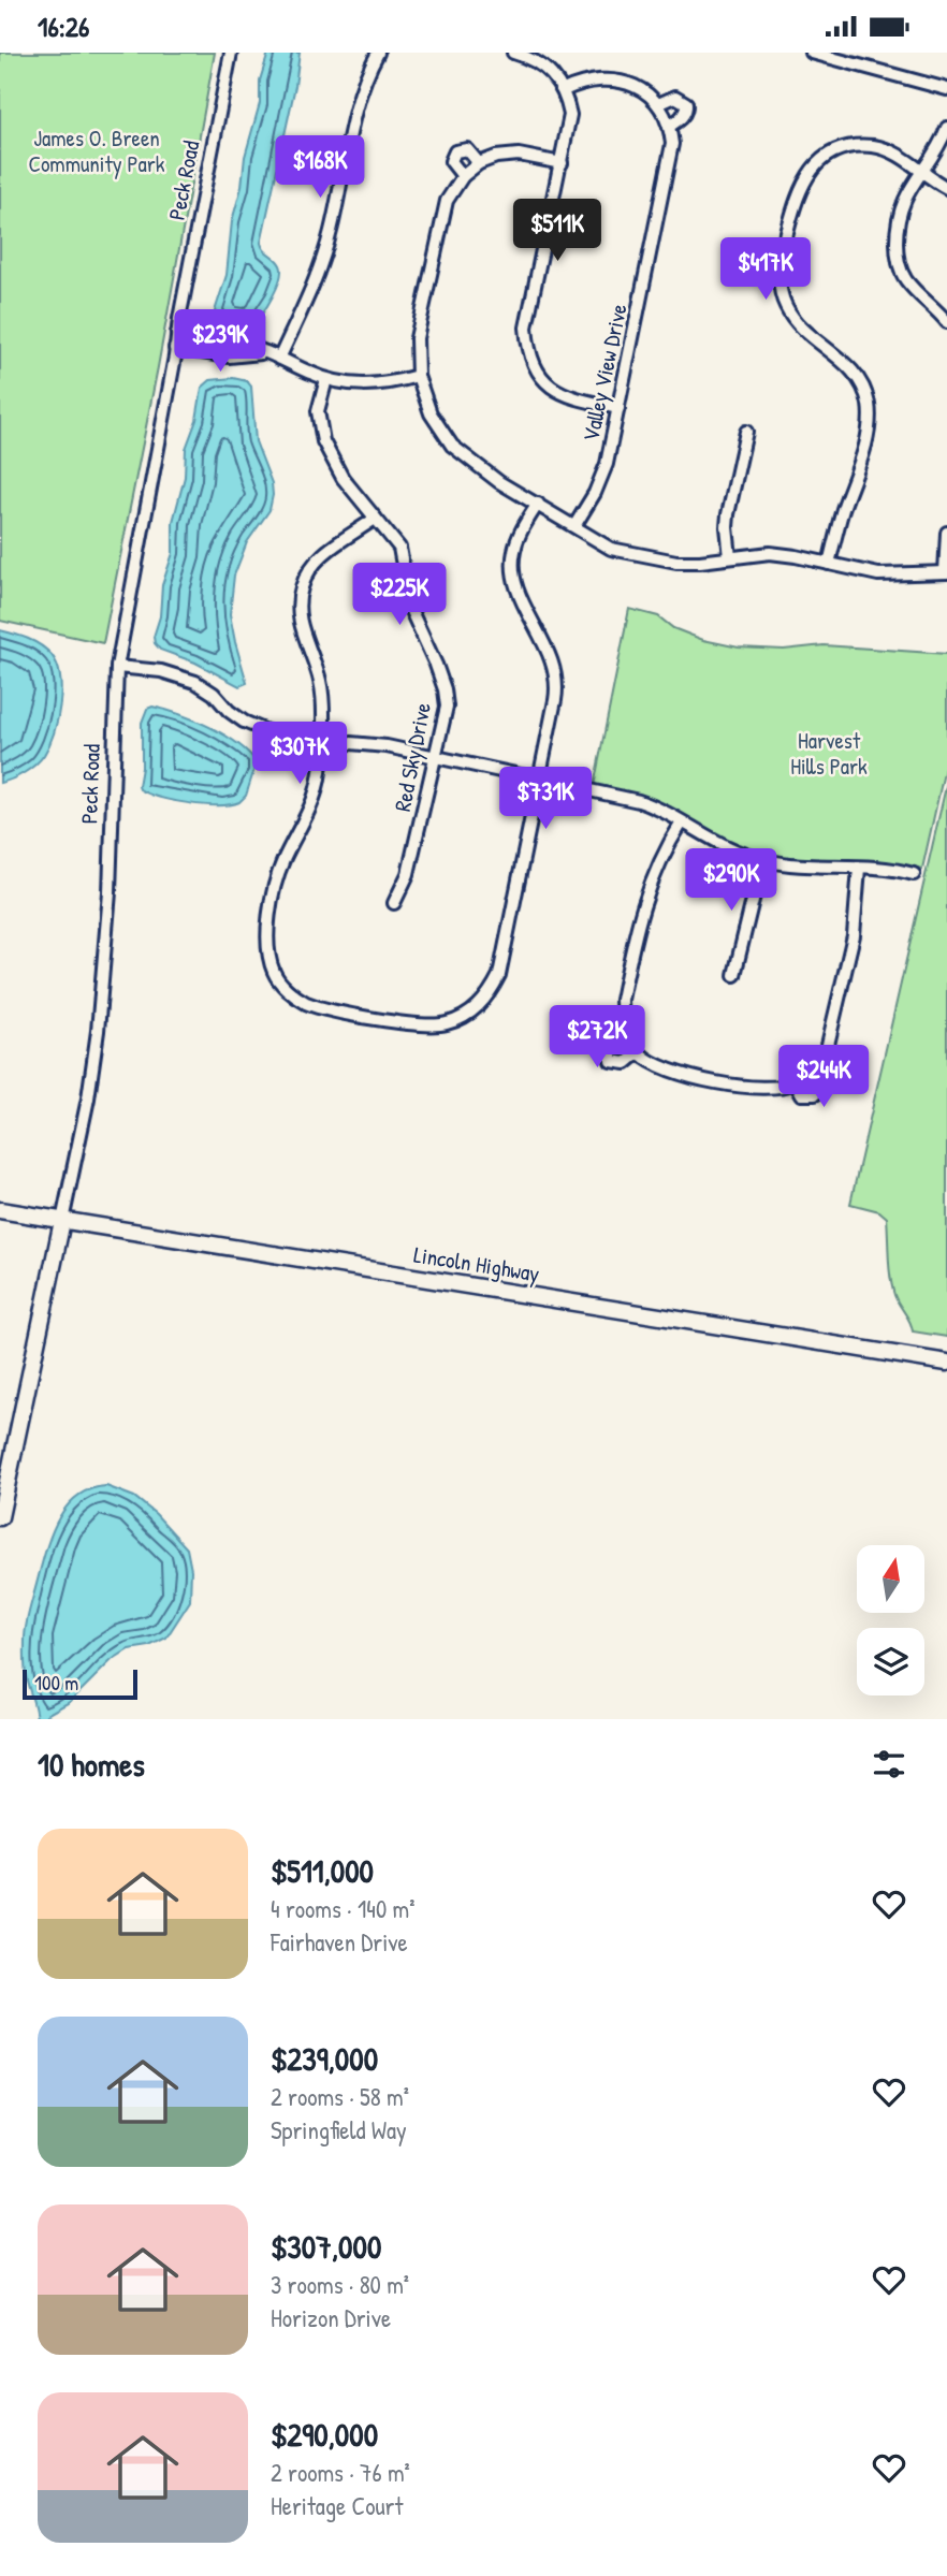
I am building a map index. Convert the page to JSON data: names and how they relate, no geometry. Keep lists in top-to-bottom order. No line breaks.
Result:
{"streets":{"main road":["Peck Road","Lincoln Highway"],"street":["Valley View Drive","Red Sky Drive"]},"crossings":[["Peck Road","Lincoln Highway"]],"parks":["James O. Breen Community Park","Harvest Hills Park"],"scale_bar":"100 m","north":"top","page":{"status":"16:26","price":["$168K","$511K","$417K","$239K","$225K","$307K","$731K","$290K","$272K","$244K"],"scale":"100 m","heading":"10 homes","list":[{"name":"$511,000","note":"4 rooms · 140 m² · Fairhaven Drive"},{"name":"$239,000","note":"2 rooms · 58 m² · Springfield Way"},{"name":"$307,000","note":"3 rooms · 80 m² · Horizon Drive"},{"name":"$290,000","note":"2 rooms · 76 m² · Heritage Court"}]}}
